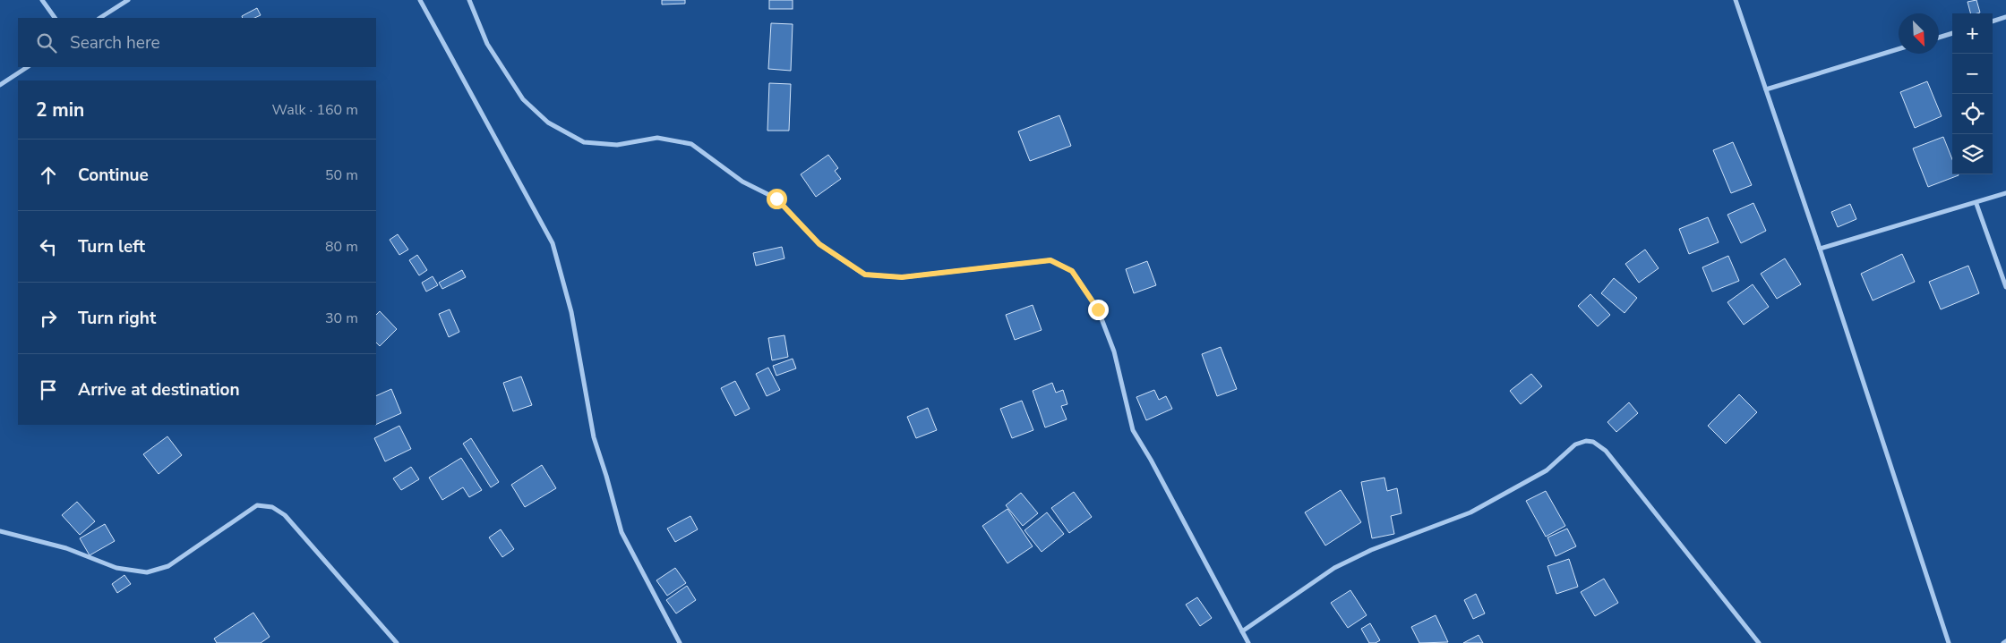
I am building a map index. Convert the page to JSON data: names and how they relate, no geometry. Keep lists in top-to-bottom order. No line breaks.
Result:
{"north":"bottom right","page":{"map_buttons":["+","−"],"search":"Search here","heading":["2 min","Walk · 160 m"],"list":[["Continue","50 m"],["Turn left","80 m"],["Turn right","30 m"],"Arrive at destination"]}}
